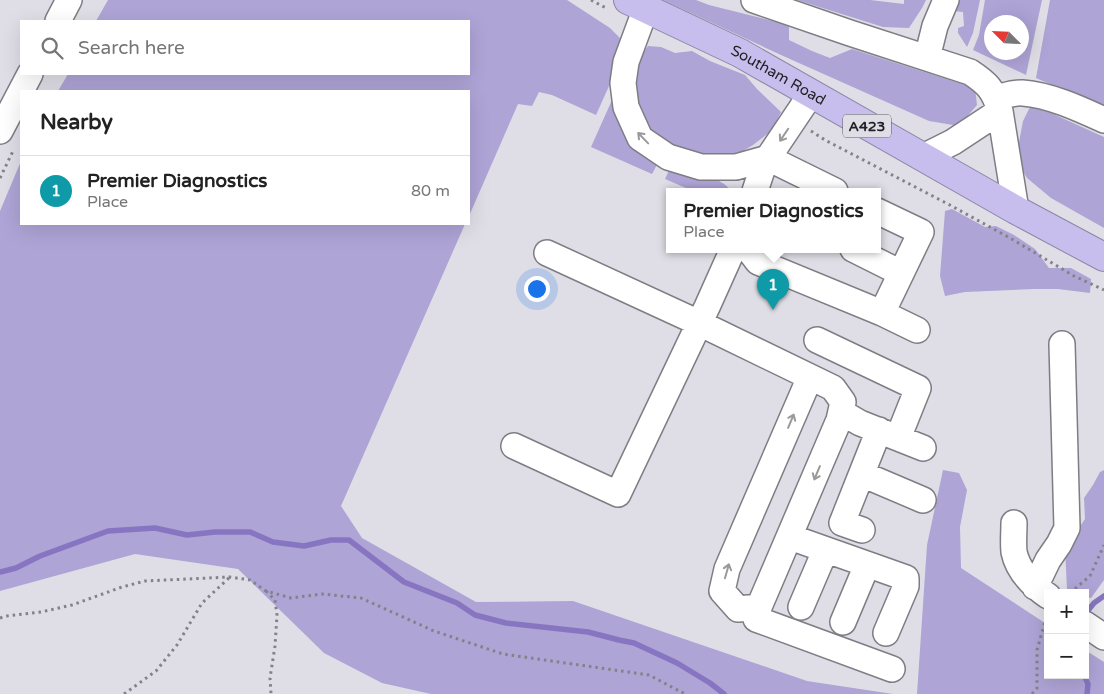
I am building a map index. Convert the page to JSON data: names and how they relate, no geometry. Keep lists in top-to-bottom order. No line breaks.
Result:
{"streets":{"highway":["Southam Road","A423"]},"north":"top left","page":{"search":"Search here","heading":"Nearby","list":[{"mark":"1","name":"Premier Diagnostics","note":"Place","value":"80 m"}],"popup":["Premier Diagnostics","Place"],"pins":"1","map_buttons":["+","−"]}}
